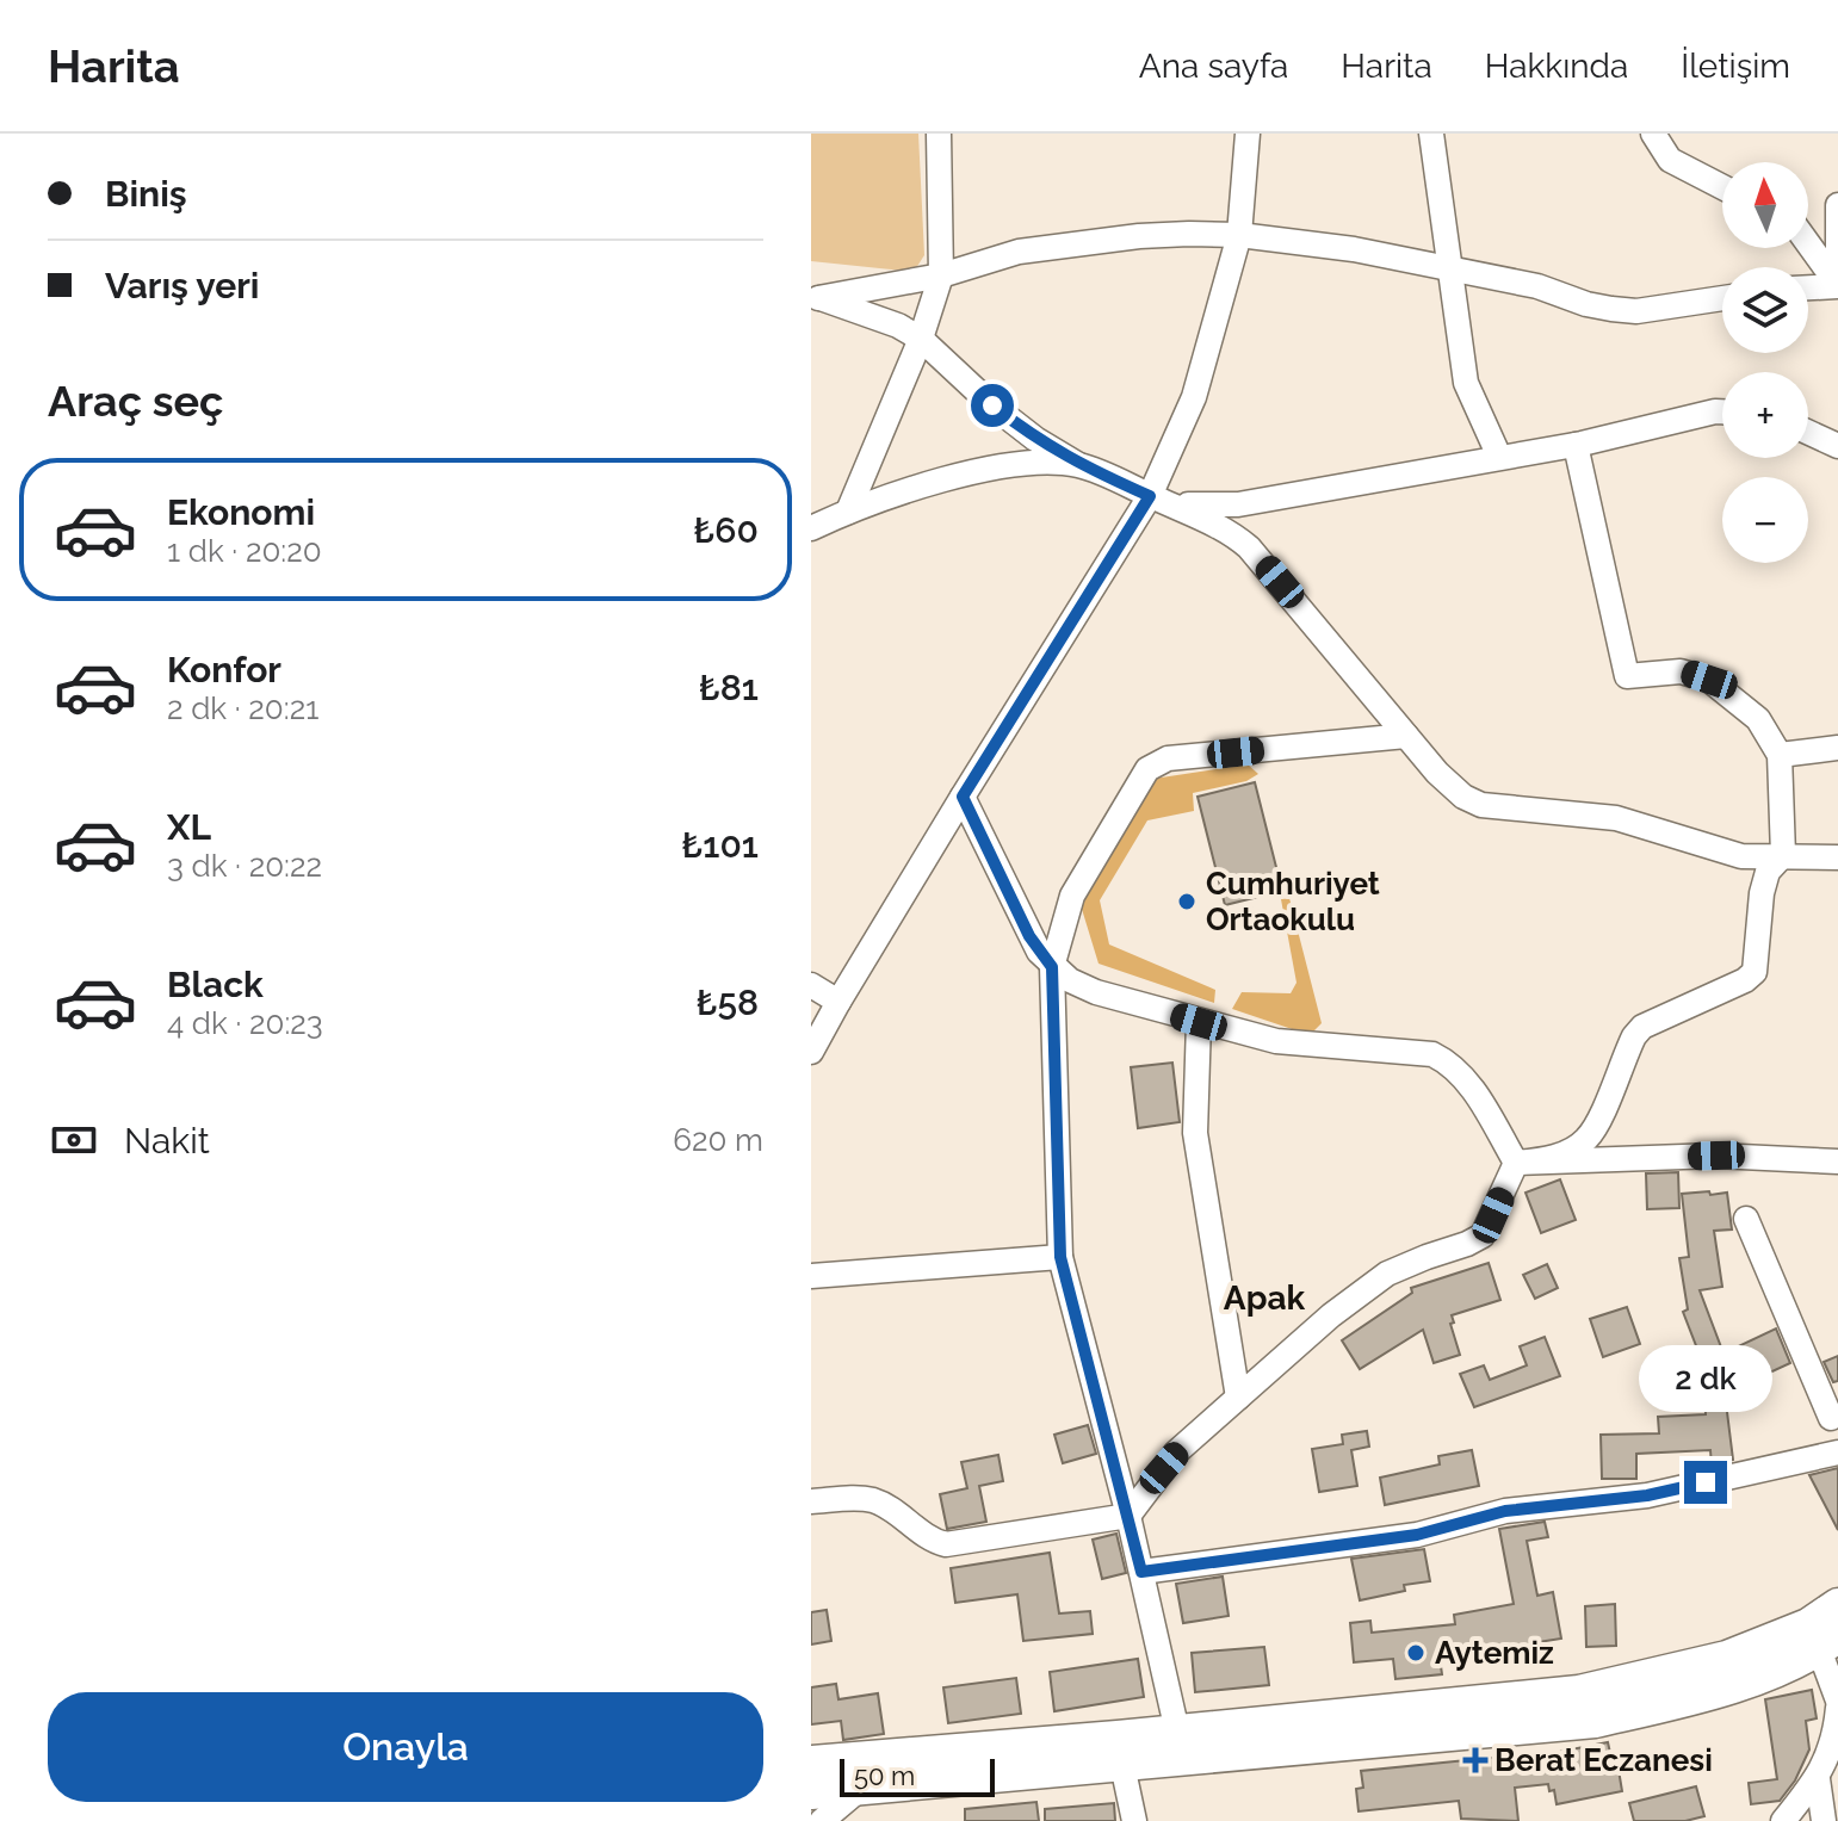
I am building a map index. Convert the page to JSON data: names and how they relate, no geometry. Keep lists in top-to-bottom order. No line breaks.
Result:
{"districts":["Apak"],"places":{"other":["Cumhuriyet Ortaokulu","Aytemiz"],"health":["Berat Eczanesi"]},"scale_bar":"50 m","north":"top","page":{"header":"Harita","nav":["Ana sayfa","Harita","Hakkında","İletişim"],"banner":["Biniş","Varış yeri"],"map_buttons":["+","−"],"heading":"Araç seç","list":[{"name":"Ekonomi","note":"1 dk · 20:20","value":"₺60"},{"name":"Konfor","note":"2 dk · 20:21","value":"₺81"},{"name":"XL","note":"3 dk · 20:22","value":"₺101"},{"name":"Black","note":"4 dk · 20:23","value":"₺58"}],"pay":["Nakit","620 m"],"bubble":"2 dk","buttons":"Onayla","scale":"50 m"}}
